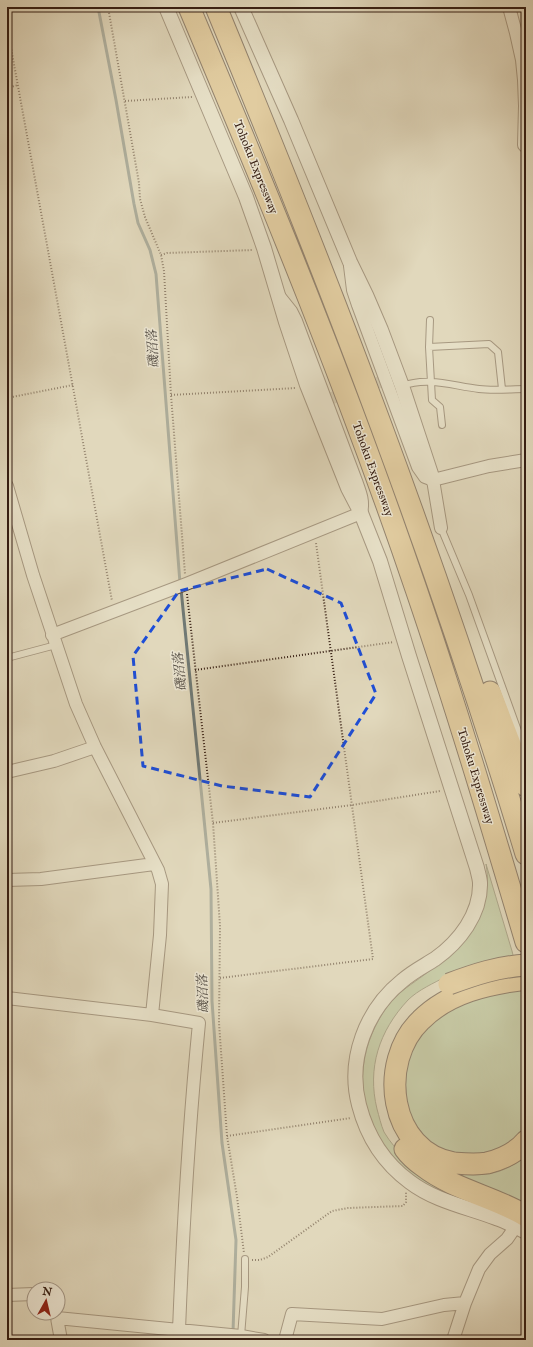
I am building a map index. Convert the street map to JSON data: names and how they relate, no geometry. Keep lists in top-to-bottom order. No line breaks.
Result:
{"streets":{"highway":["Tohoku Expressway"]},"water":["磯沼落"],"north":"top"}
